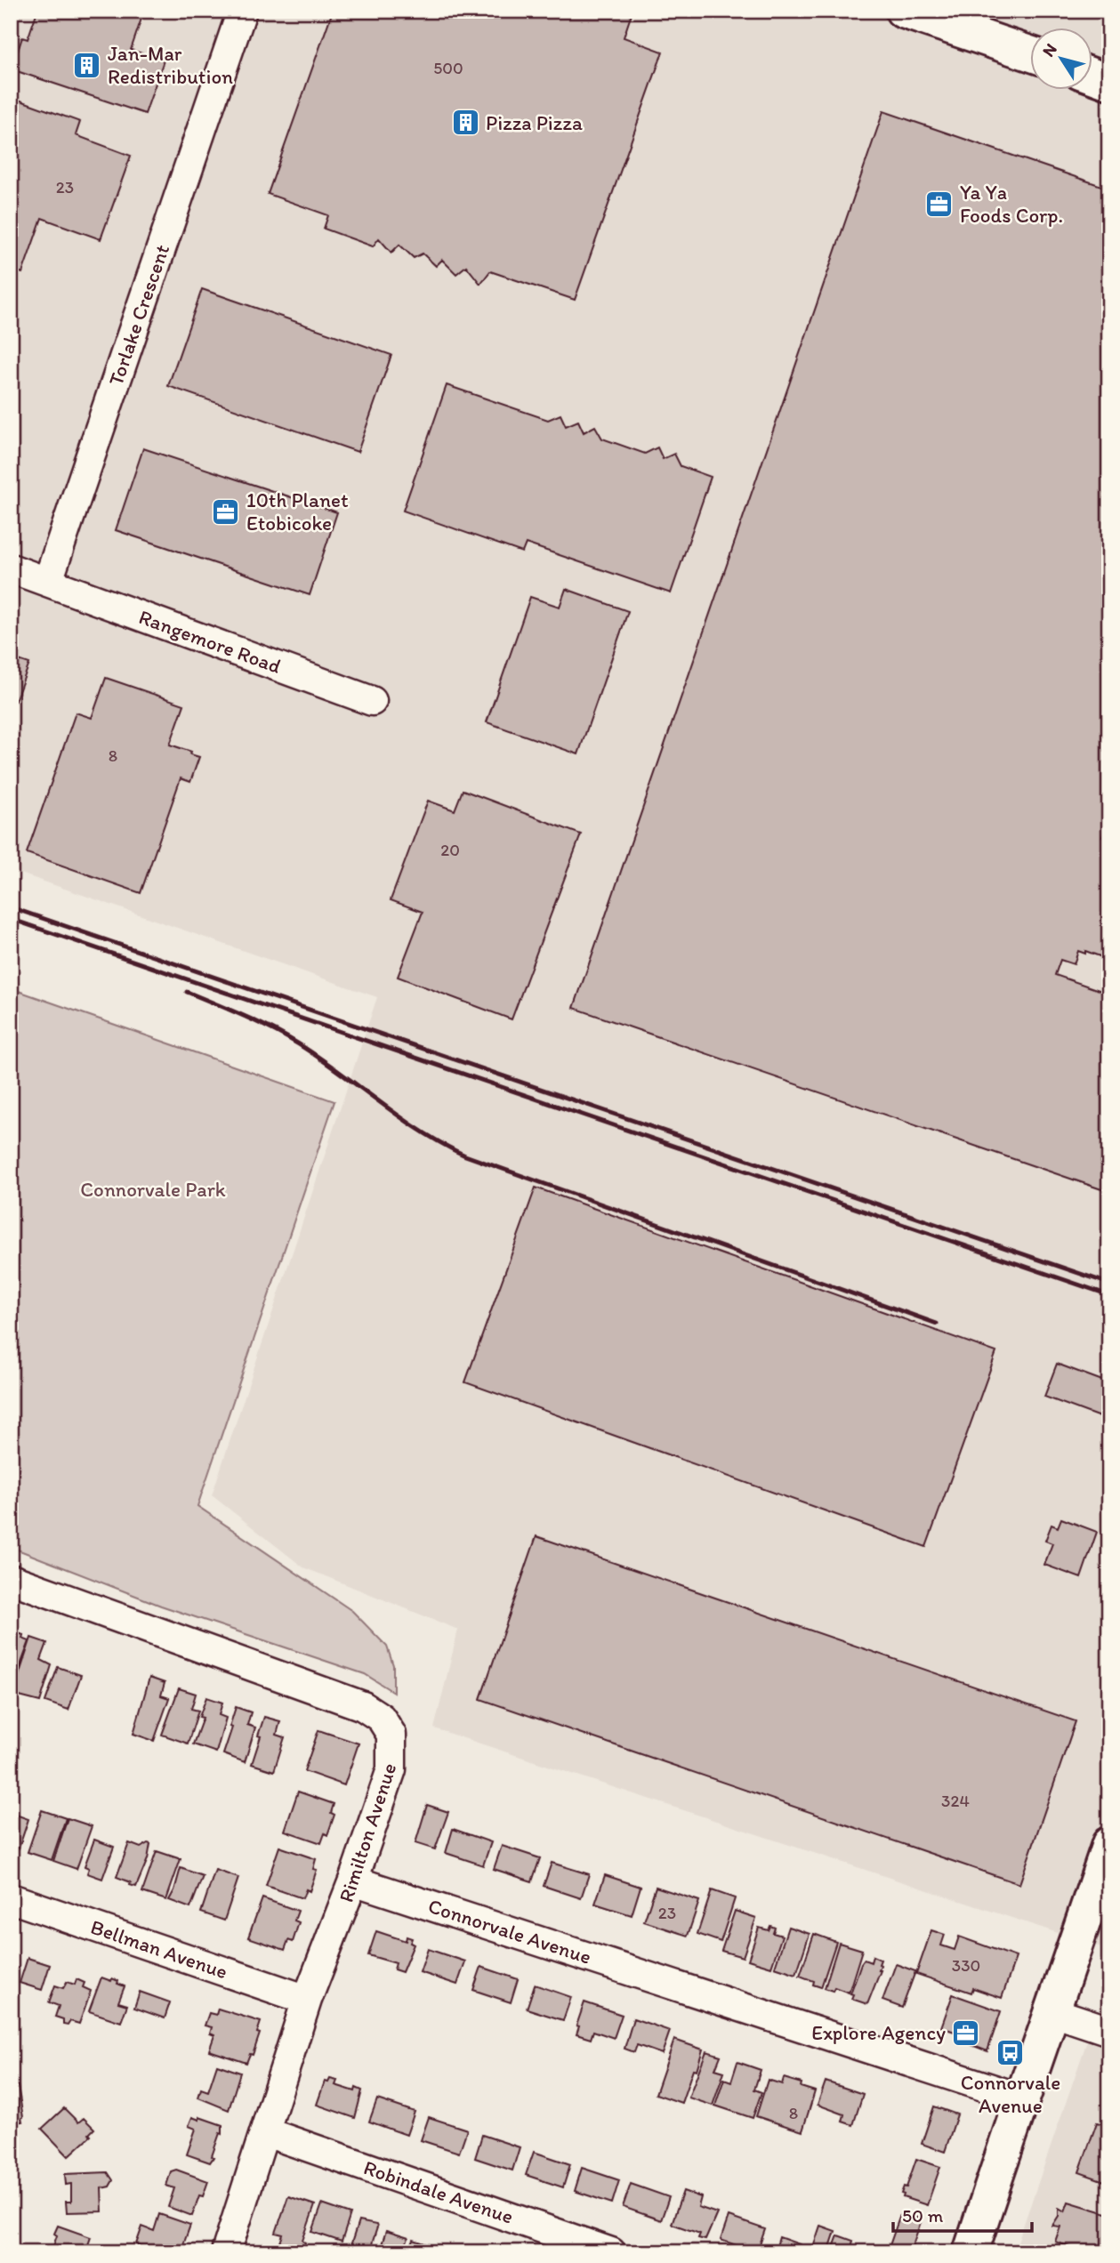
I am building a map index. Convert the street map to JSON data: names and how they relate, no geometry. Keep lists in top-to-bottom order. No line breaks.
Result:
{"streets":{"street":["Torlake Crescent","Rangemore Road","Rimilton Avenue","Connorvale Avenue","Bellman Avenue","Robindale Avenue"]},"crossings":[["Torlake Crescent","Rangemore Road"],["Rimilton Avenue","Connorvale Avenue"],["Rimilton Avenue","Bellman Avenue"],["Rimilton Avenue","Robindale Avenue"]],"parks":["Connorvale Park"],"places":{"building":["Jan-Mar Redistribution","Pizza Pizza"],"office":["Ya Ya Foods Corp.","10th Planet Etobicoke","Explore Agency"],"bus stop":["Connorvale Avenue"]},"house_numbers":["500","23","8","20","324","23","330","8"],"scale_bar":"50 m","north":"top left"}
